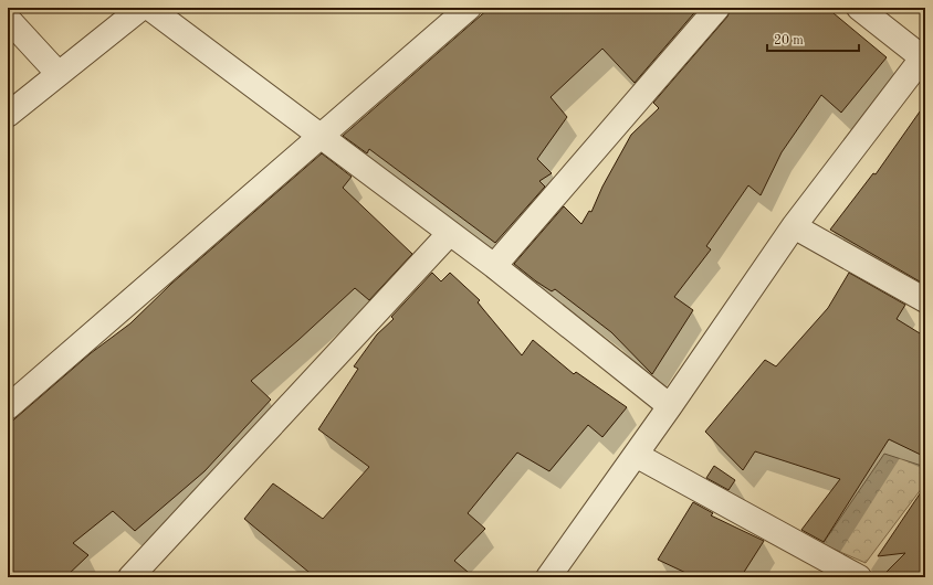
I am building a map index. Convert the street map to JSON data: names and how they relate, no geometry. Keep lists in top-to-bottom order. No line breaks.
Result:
{"scale_bar":"20 m"}
